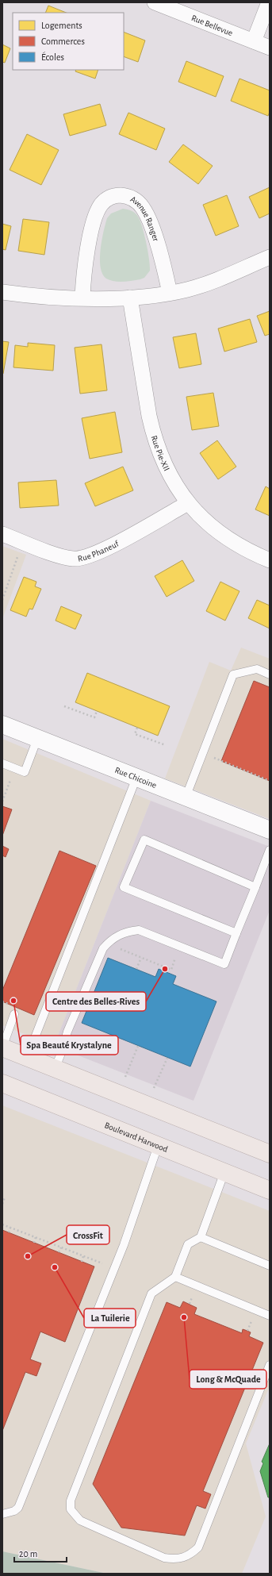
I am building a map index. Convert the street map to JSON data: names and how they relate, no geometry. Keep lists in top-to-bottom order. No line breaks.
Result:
{"streets":{"highway":["Boulevard Harwood"],"street":["Rue Bellevue","Avenue Ranger","Rue Pie-XII","Rue Phaneuf","Rue Chicoine"]},"crossings":[["Rue Pie-XII","Rue Phaneuf"]],"places":["Centre des Belles-Rives","Spa Beauté Krystalyne","CrossFit","La Tuilerie","Long & McQuade"],"legend":["Logements","Commerces","Écoles"],"scale_bar":"20 m"}
